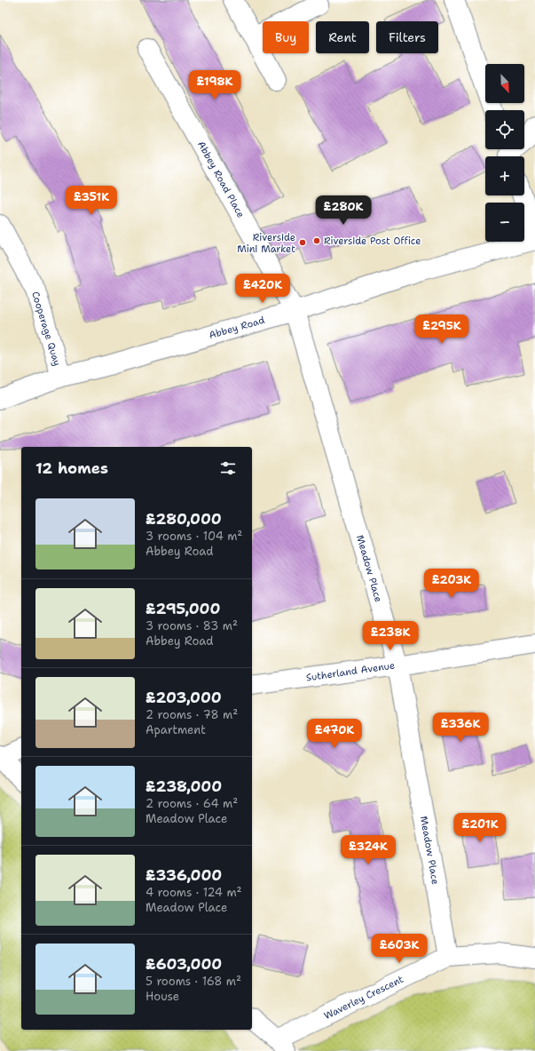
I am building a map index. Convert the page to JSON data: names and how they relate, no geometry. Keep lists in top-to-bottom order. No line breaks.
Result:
{"streets":{"street":["Abbey Road Place","Abbey Road","Cooperage Quay","Meadow Place","Sutherland Avenue","Waverley Crescent"]},"crossings":[["Abbey Road Place","Abbey Road"],["Abbey Road Place","Meadow Place"],["Abbey Road","Cooperage Quay"],["Abbey Road","Meadow Place"],["Meadow Place","Sutherland Avenue"],["Meadow Place","Waverley Crescent"]],"places":["Riverside Post Office","Riverside Mini Market"],"north":"bottom right","page":{"chip":["Buy","Rent","Filters"],"map_buttons":["+","−"],"price":["£198K","£351K","£280K","£420K","£295K","£203K","£238K","£336K","£470K","£201K","£324K","£603K"],"heading":"12 homes","list":[{"name":"£280,000","note":"3 rooms · 104 m² · Abbey Road"},{"name":"£295,000","note":"3 rooms · 83 m² · Abbey Road"},{"name":"£203,000","note":"2 rooms · 78 m² · Apartment"},{"name":"£238,000","note":"2 rooms · 64 m² · Meadow Place"},{"name":"£336,000","note":"4 rooms · 124 m² · Meadow Place"},{"name":"£603,000","note":"5 rooms · 168 m² · House"}]}}
